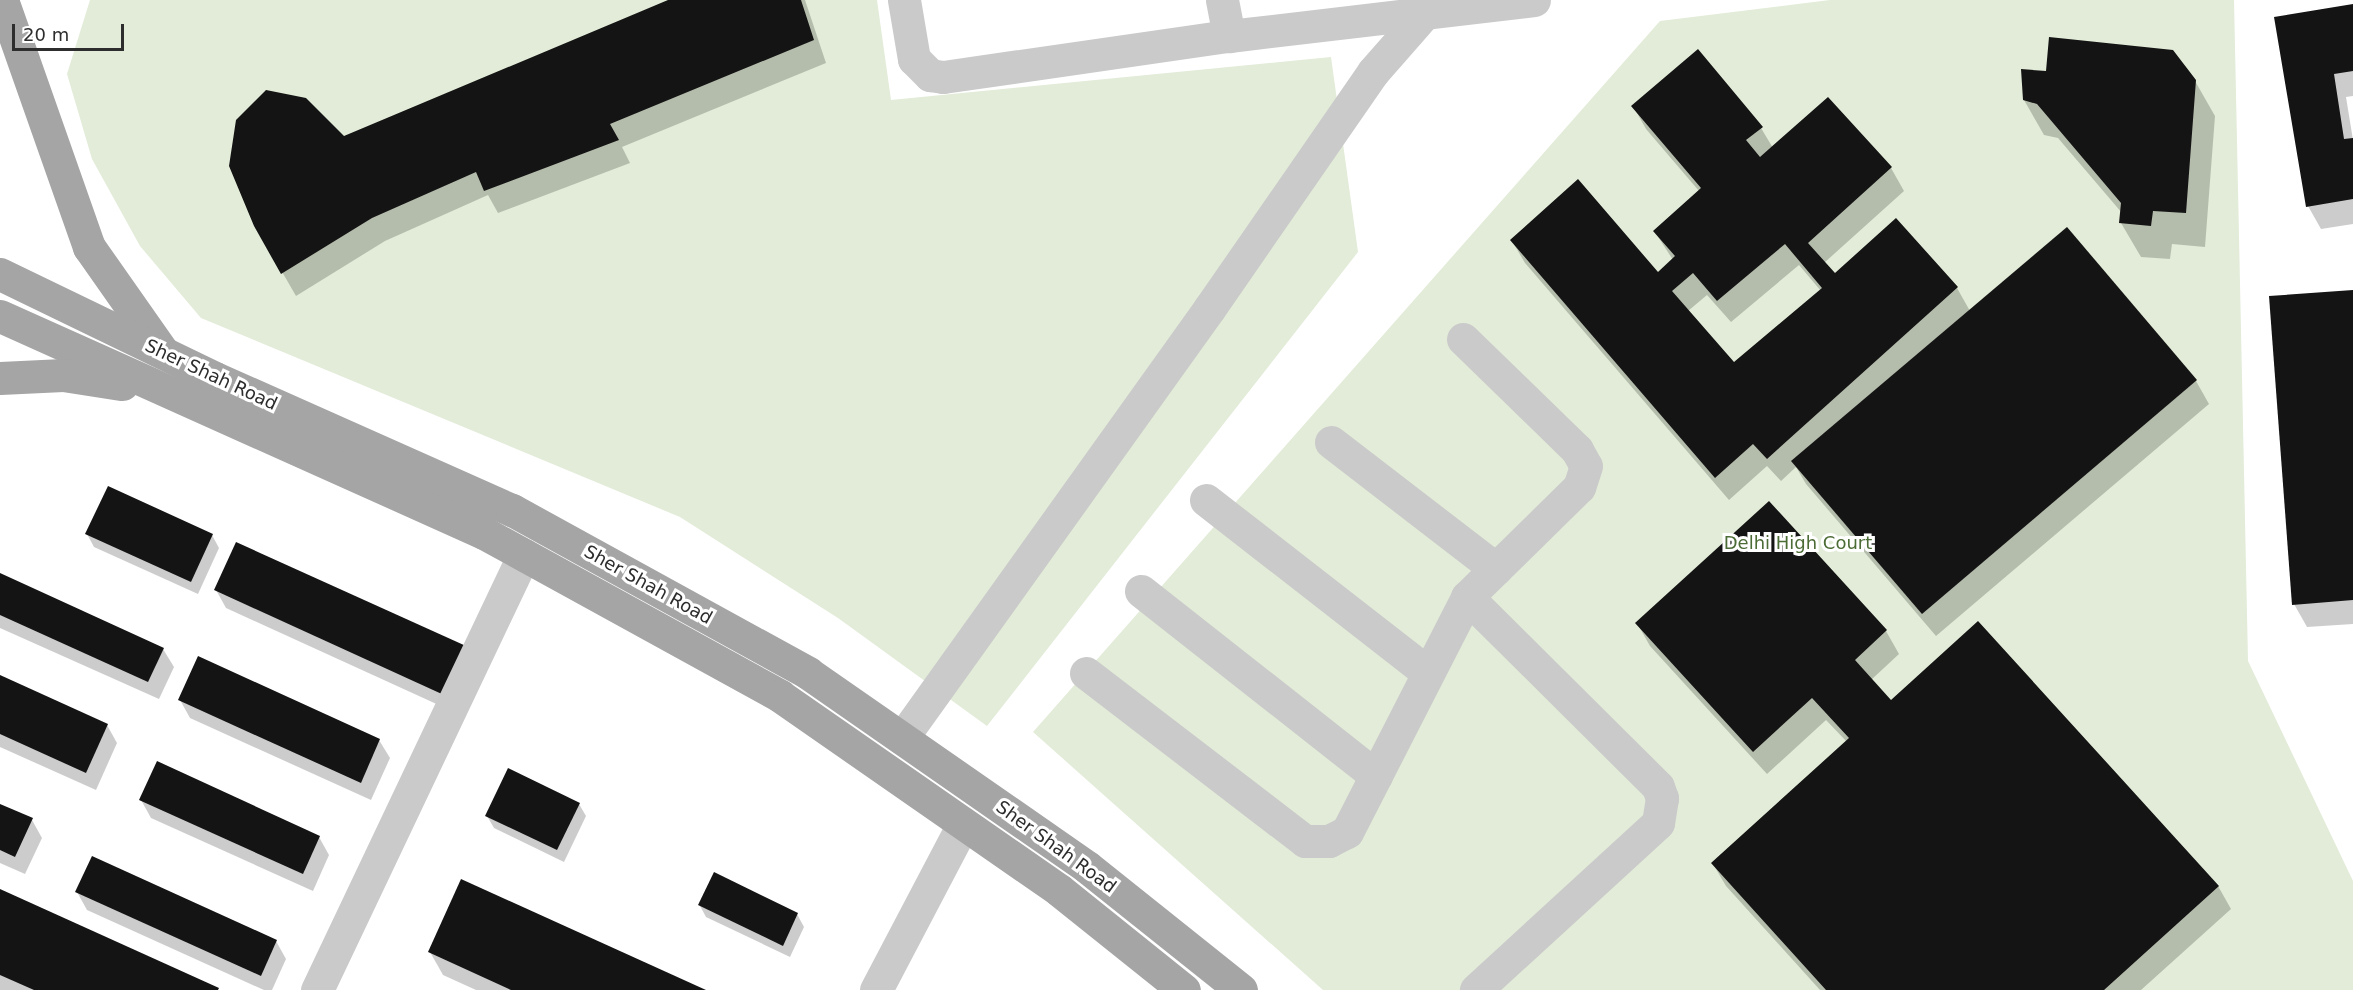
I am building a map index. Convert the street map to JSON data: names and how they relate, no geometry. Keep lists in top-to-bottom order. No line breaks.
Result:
{"streets":{"main road":["Sher Shah Road"]},"parks":["Delhi High Court"],"scale_bar":"20 m"}
